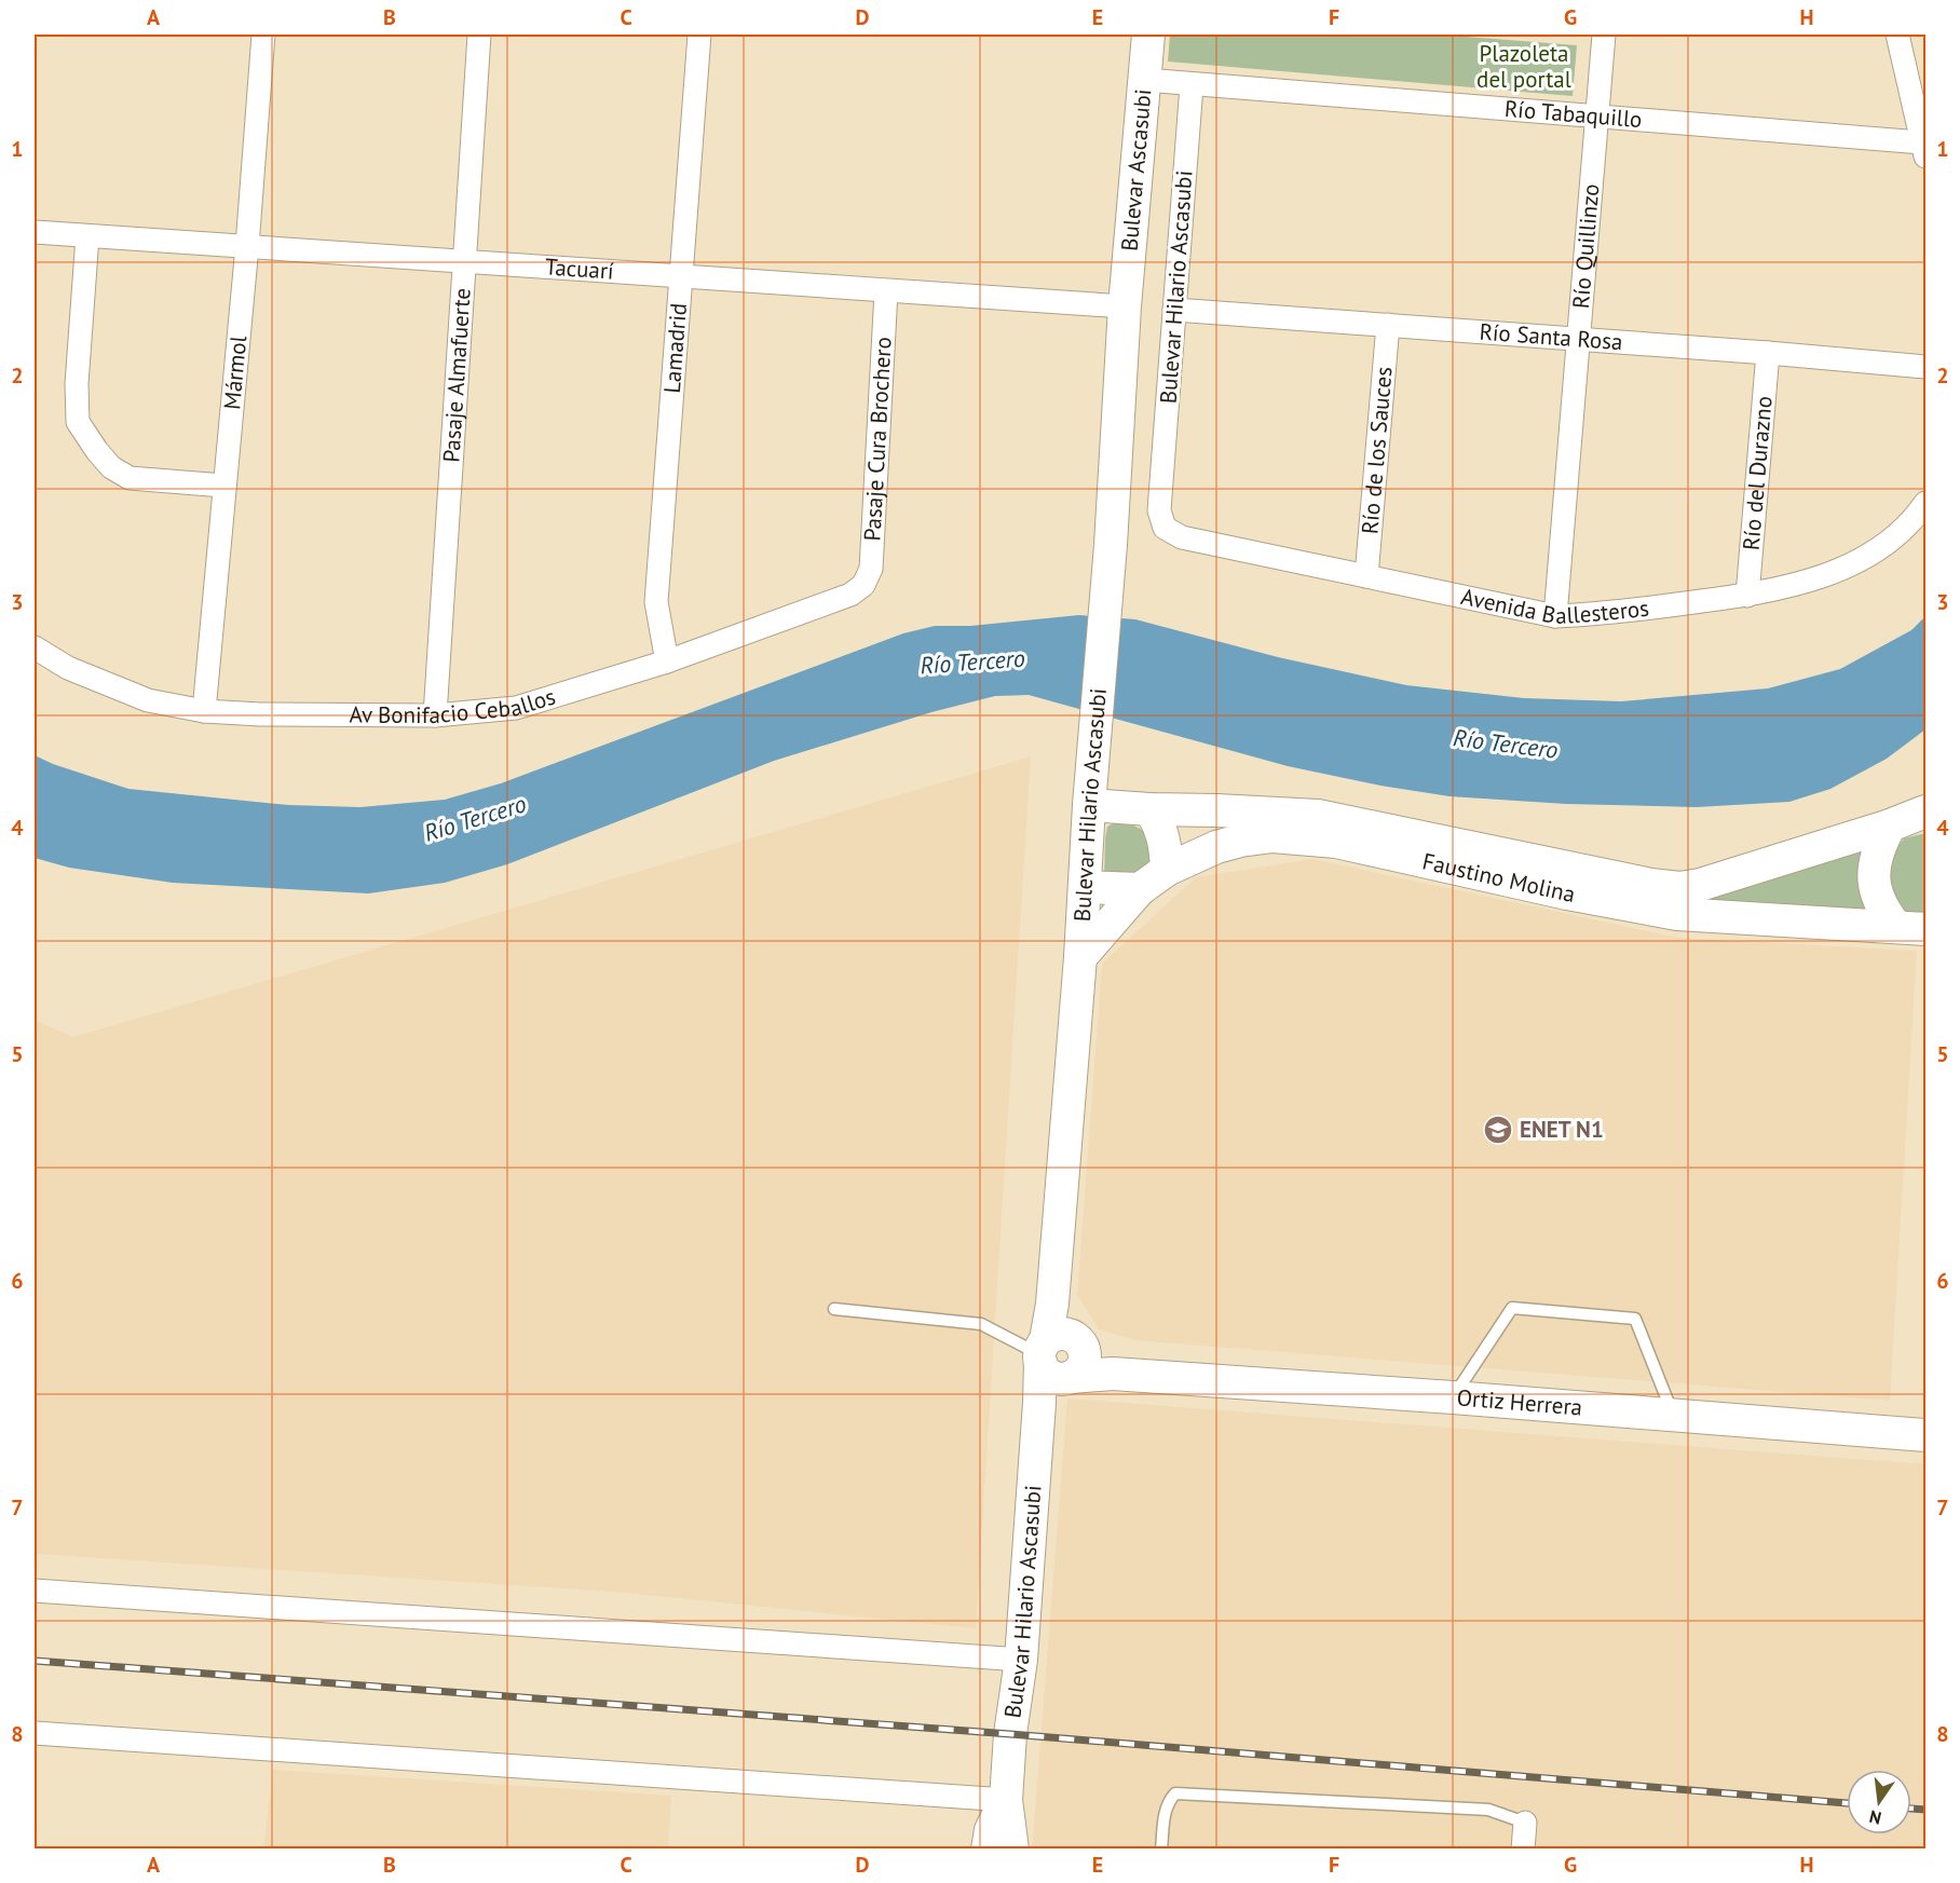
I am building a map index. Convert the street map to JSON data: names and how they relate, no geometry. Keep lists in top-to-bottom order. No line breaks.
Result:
{"streets":{"main road":["Bulevar Ascasubi","Bulevar Hilario Ascasubi","Faustino Molina","Ortiz Herrera"],"street":["Río Tabaquillo","Río Quillinzo","Tacuarí","Río Santa Rosa","Lamadrid","Mármol","Pasaje Almafuerte","Pasaje Cura Brochero","Río de los Sauces","Río del Durazno","Avenida Ballesteros","Av Bonifacio Ceballos"]},"crossings":[["Río Tabaquillo","Bulevar Ascasubi"],["Río Tabaquillo","Río Quillinzo"],["Río Tabaquillo","Bulevar Hilario Ascasubi"],["Bulevar Ascasubi","Tacuarí"],["Bulevar Ascasubi","Bulevar Hilario Ascasubi"],["Río Quillinzo","Río Santa Rosa"],["Río Quillinzo","Avenida Ballesteros"],["Tacuarí","Bulevar Hilario Ascasubi"],["Tacuarí","Lamadrid"],["Tacuarí","Mármol"],["Tacuarí","Pasaje Almafuerte"],["Tacuarí","Pasaje Cura Brochero"],["Bulevar Hilario Ascasubi","Río Santa Rosa"],["Bulevar Hilario Ascasubi","Avenida Ballesteros"],["Bulevar Hilario Ascasubi","Faustino Molina"],["Bulevar Hilario Ascasubi","Ortiz Herrera"],["Río Santa Rosa","Río de los Sauces"],["Río Santa Rosa","Río del Durazno"],["Lamadrid","Av Bonifacio Ceballos"],["Mármol","Av Bonifacio Ceballos"],["Pasaje Almafuerte","Av Bonifacio Ceballos"],["Pasaje Cura Brochero","Av Bonifacio Ceballos"],["Río de los Sauces","Avenida Ballesteros"],["Río del Durazno","Avenida Ballesteros"]],"water":["Río Tercero"],"parks":["Plazoleta del portal"],"places":{"school or university":["ENET N1"]},"north":"bottom","grid":{"columns":["A","B","C","D","E","F","G","H"],"rows":["1","2","3","4","5","6","7","8"]}}
